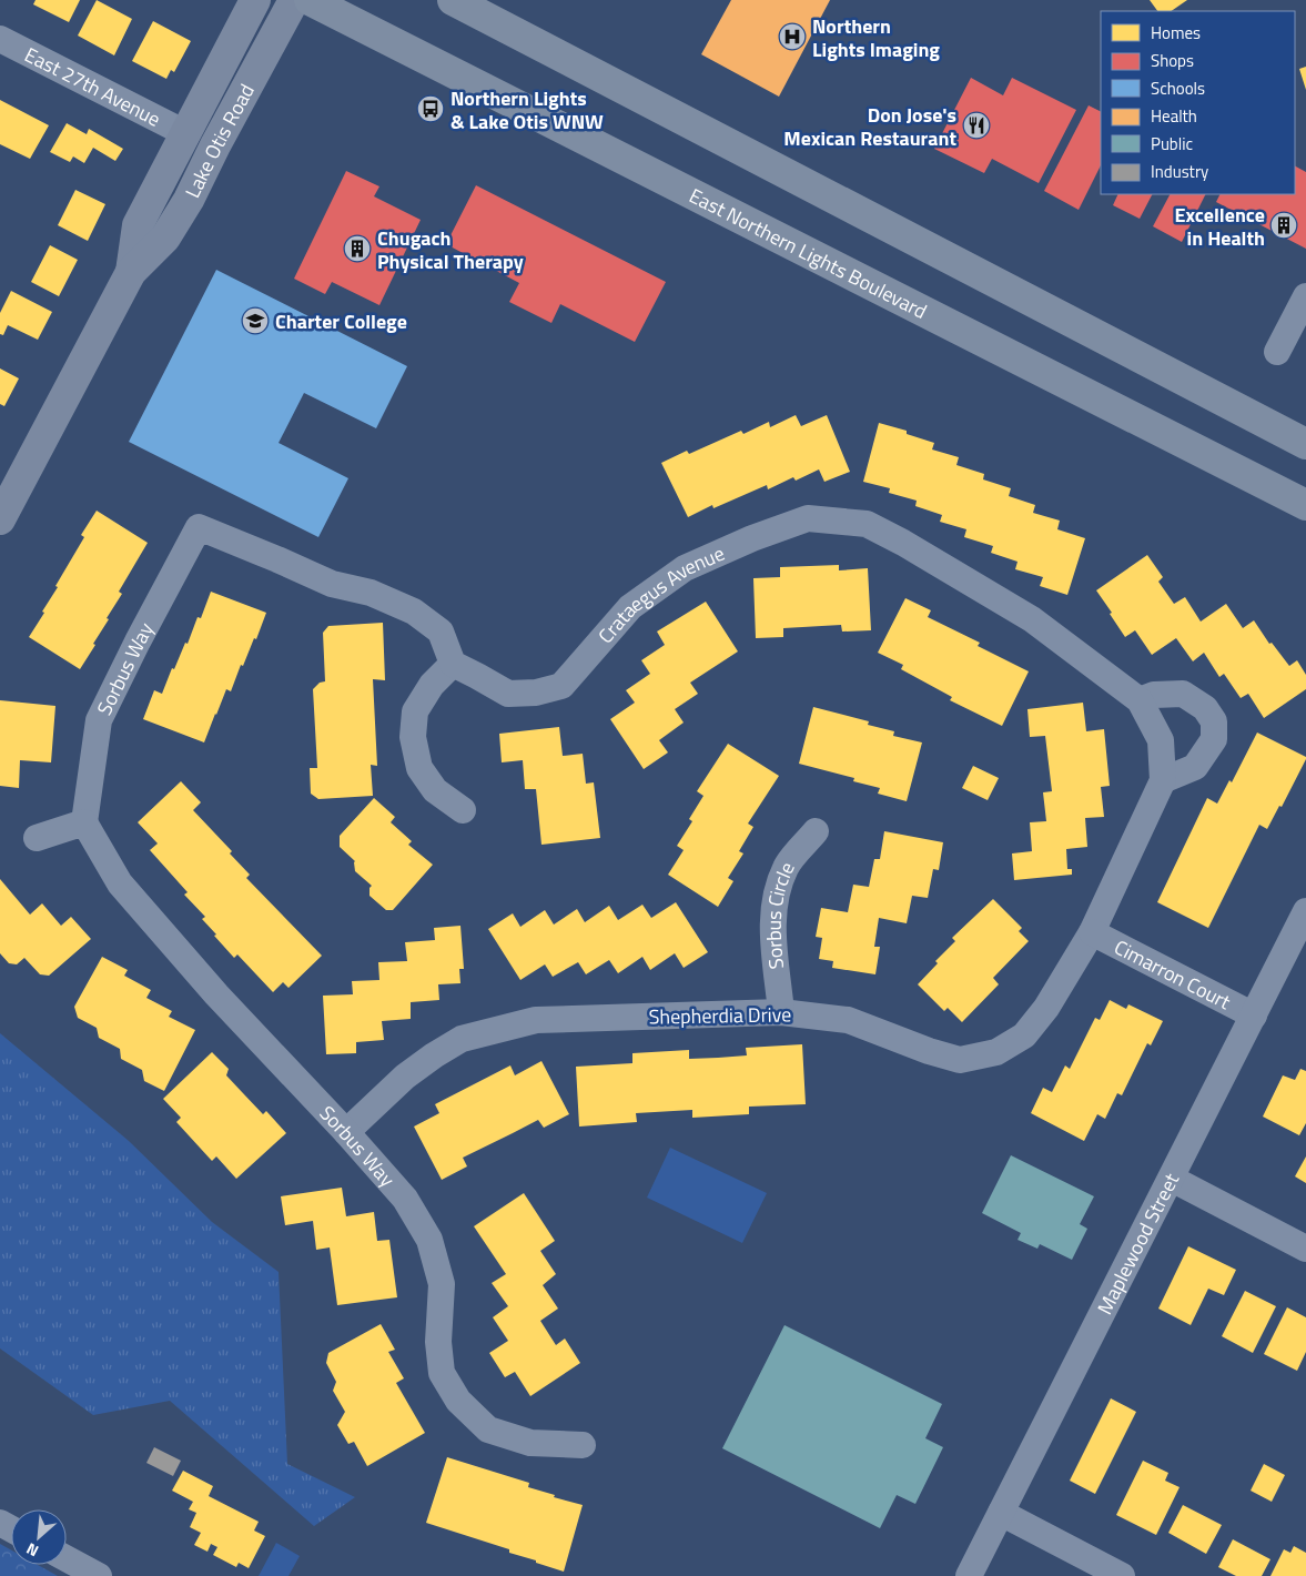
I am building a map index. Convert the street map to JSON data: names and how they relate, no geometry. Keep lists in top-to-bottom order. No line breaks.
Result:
{"streets":{"main road":["Lake Otis Road","East Northern Lights Boulevard"],"street":["East 27th Avenue","Crataegus Avenue","Sorbus Way","Sorbus Circle","Cimarron Court","Shepherdia Drive","Maplewood Street"]},"crossings":[["East 27th Avenue","Lake Otis Road"],["Crataegus Avenue","Sorbus Way"],["Sorbus Way","Shepherdia Drive"],["Sorbus Circle","Shepherdia Drive"],["Cimarron Court","Shepherdia Drive"],["Cimarron Court","Maplewood Street"]],"places":{"hospital":["Northern Lights Imaging"],"bus stop":["Northern Lights & Lake Otis WNW"],"restaurant":["Don Jose's Mexican Restaurant"],"building":["Excellence in Health","Chugach Physical Therapy"],"school or university":["Charter College"]},"legend":["Homes","Shops","Schools","Health","Public","Industry"],"north":"bottom left"}
